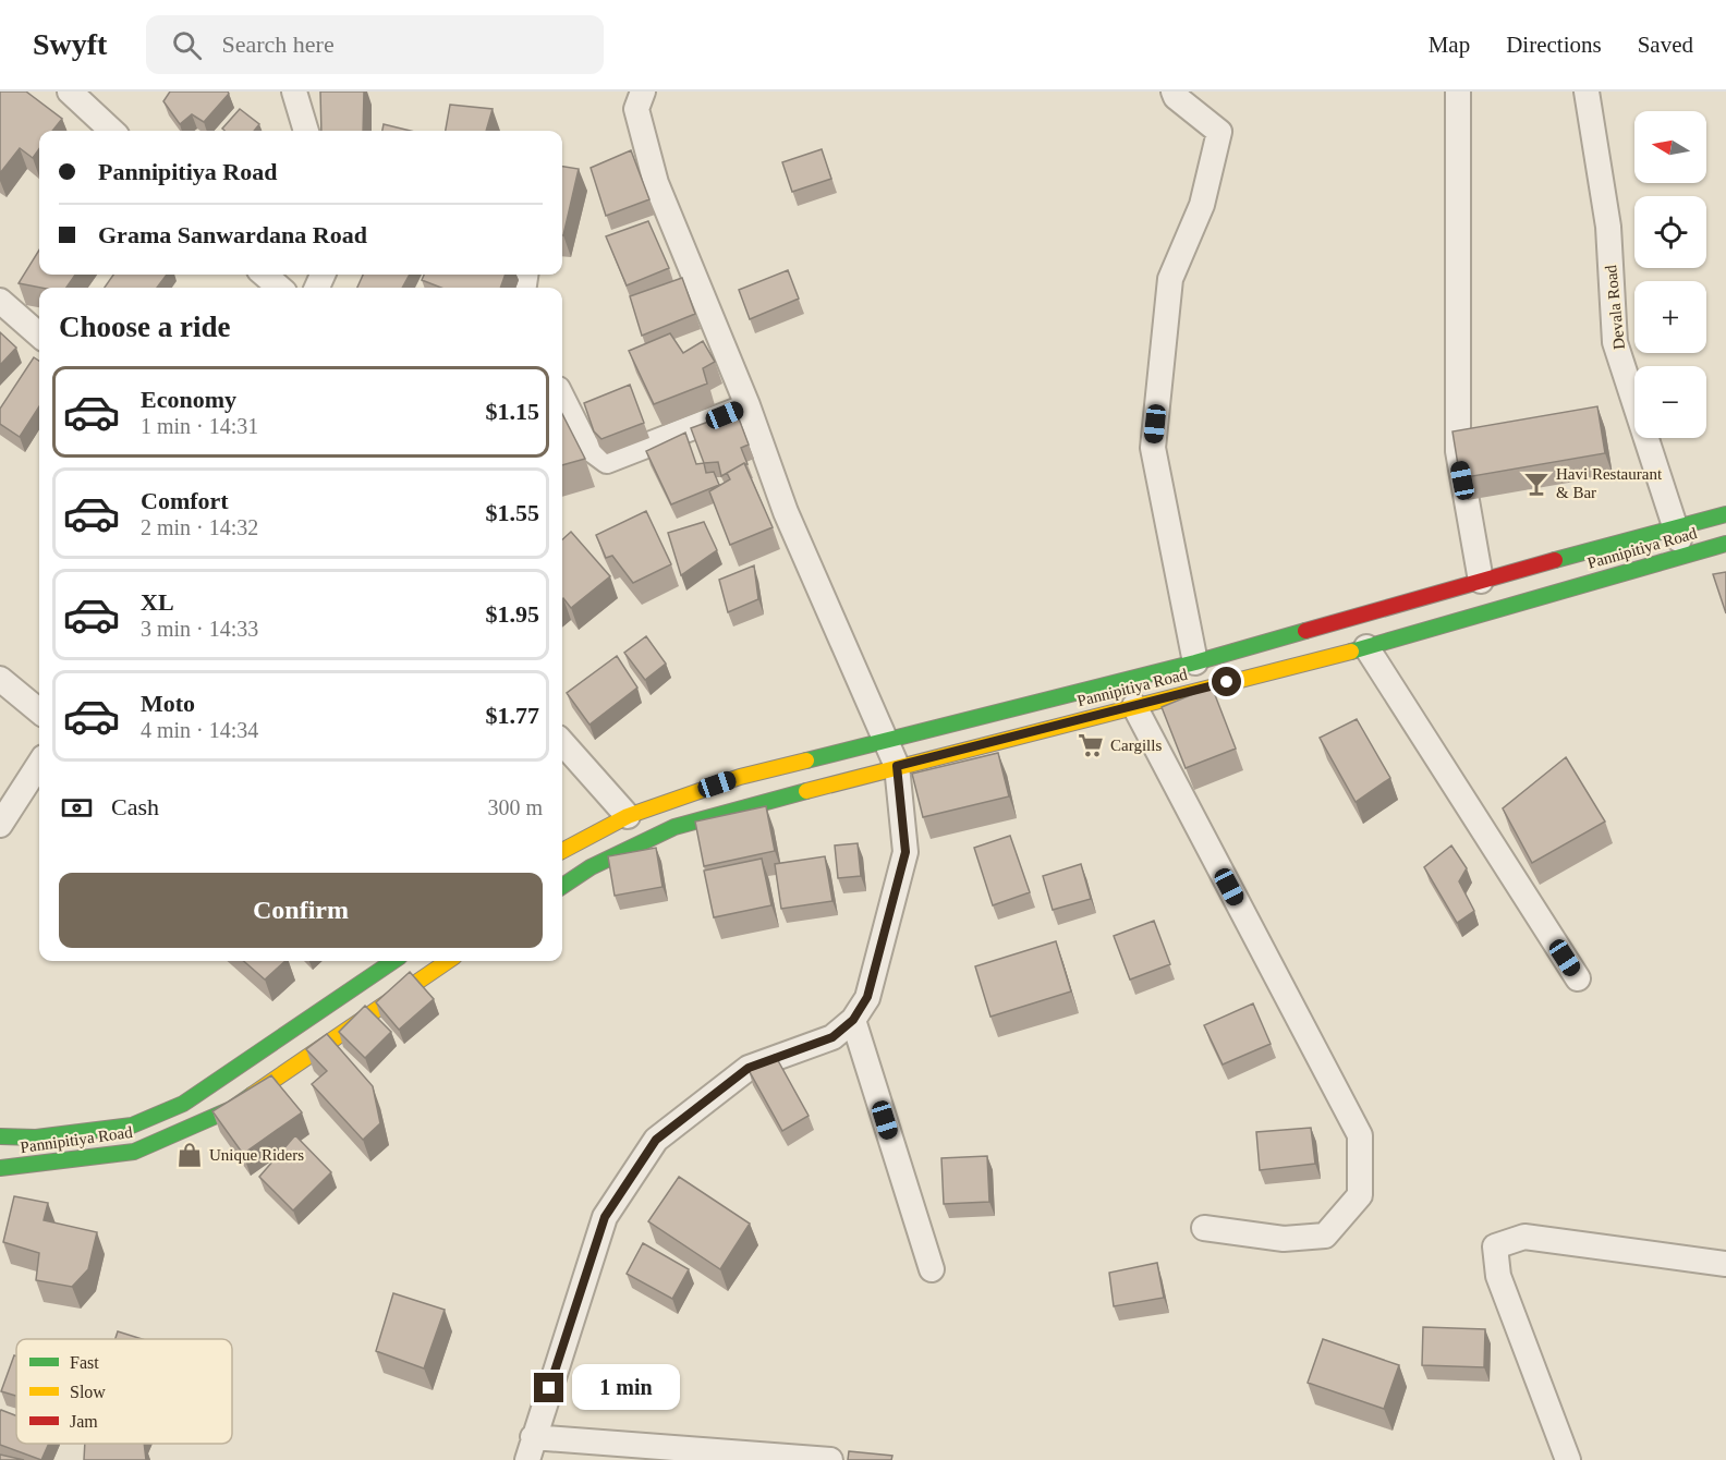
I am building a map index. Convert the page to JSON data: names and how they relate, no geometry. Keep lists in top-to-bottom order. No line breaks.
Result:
{"streets":{"main road":["Pannipitiya Road"],"street":["Devala Road"]},"crossings":[["Devala Road","Pannipitiya Road"]],"places":{"bar":["Havi Restaurant & Bar"],"supermarket":["Cargills"],"shop":["Unique Riders"]},"legend":["Fast","Slow","Jam"],"north":"left","page":{"header":"Swyft","search":"Search here","nav":["Map","Directions","Saved"],"map_buttons":["+","−"],"banner":["Pannipitiya Road","Grama Sanwardana Road"],"heading":"Choose a ride","list":[{"name":"Economy","note":"1 min · 14:31","value":"$1.15"},{"name":"Comfort","note":"2 min · 14:32","value":"$1.55"},{"name":"XL","note":"3 min · 14:33","value":"$1.95"},{"name":"Moto","note":"4 min · 14:34","value":"$1.77"}],"pay":["Cash","300 m"],"buttons":"Confirm","bubble":"1 min"}}
